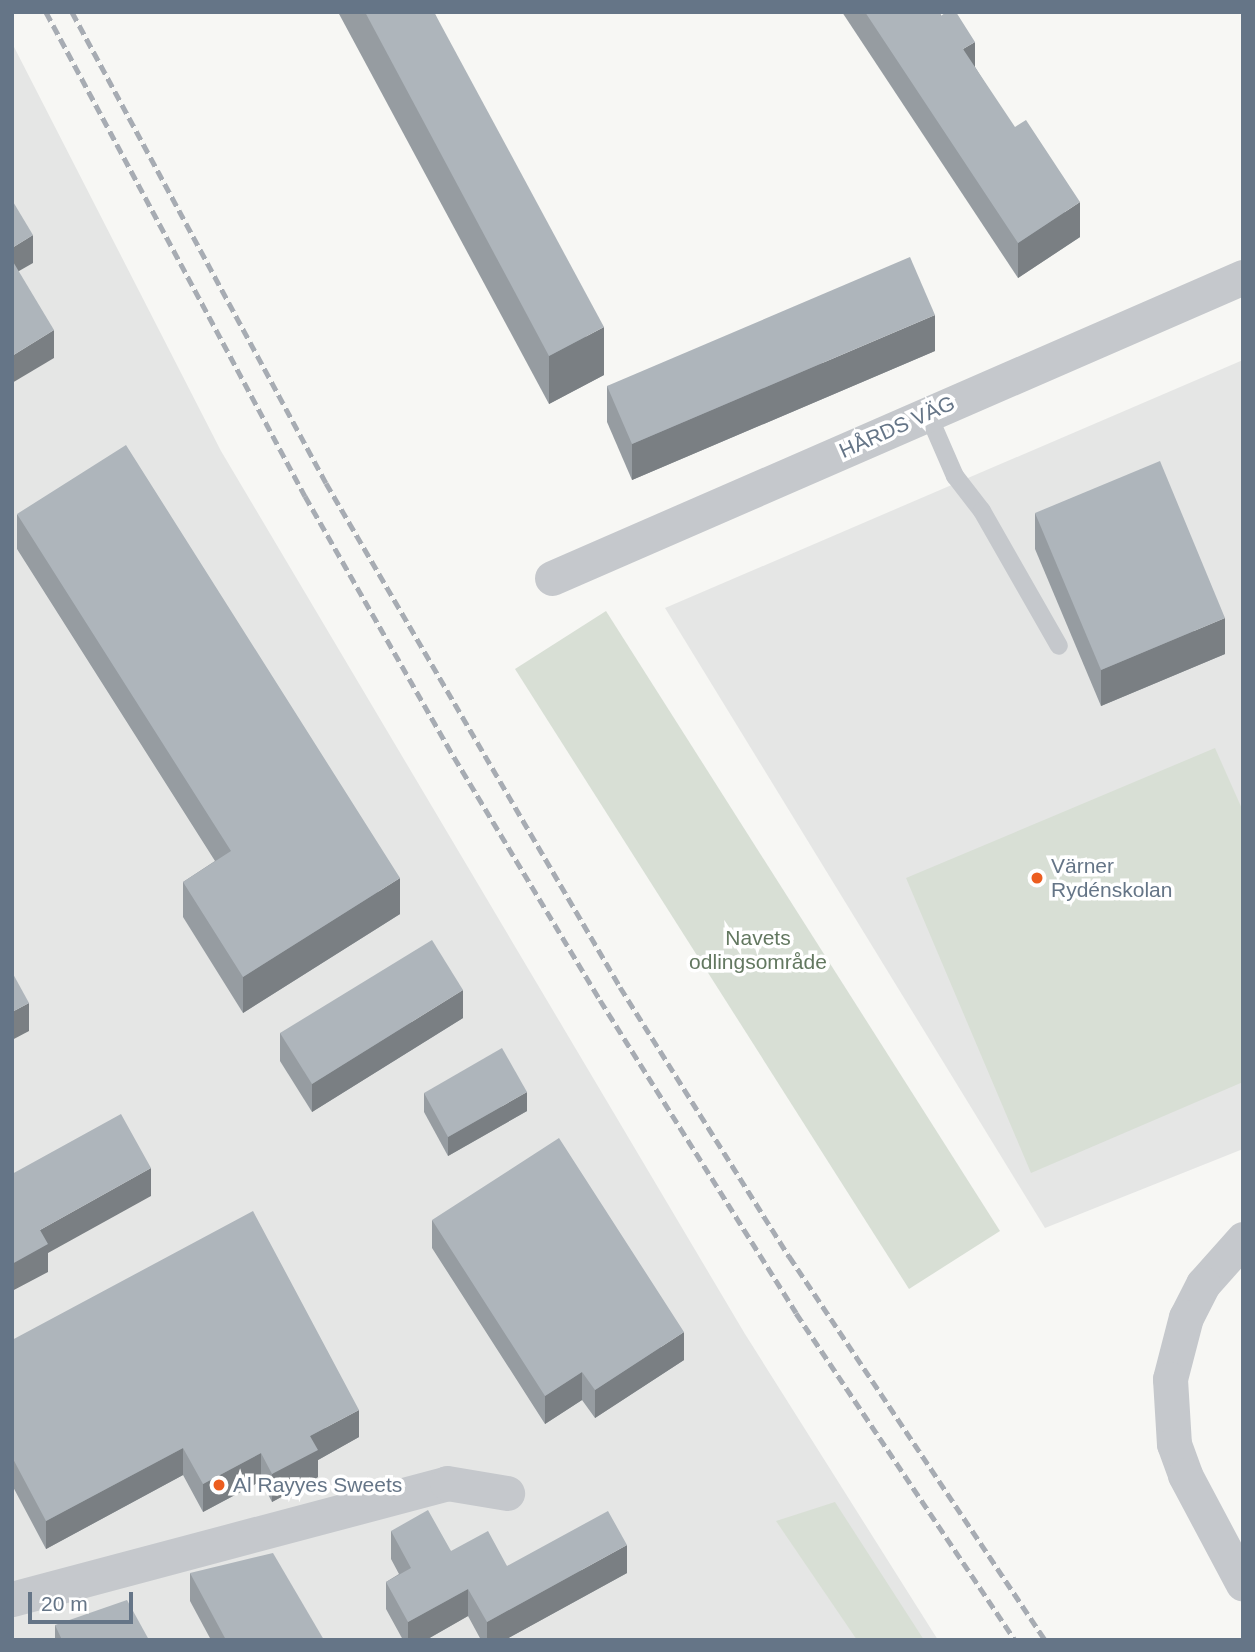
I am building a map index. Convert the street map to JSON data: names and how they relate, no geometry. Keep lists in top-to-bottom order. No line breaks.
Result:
{"streets":{"street":["HÅRDS VÄG"]},"parks":["Navets odlingsområde"],"places":["Värner Rydénskolan","Al Rayyes Sweets"],"scale_bar":"20 m"}
